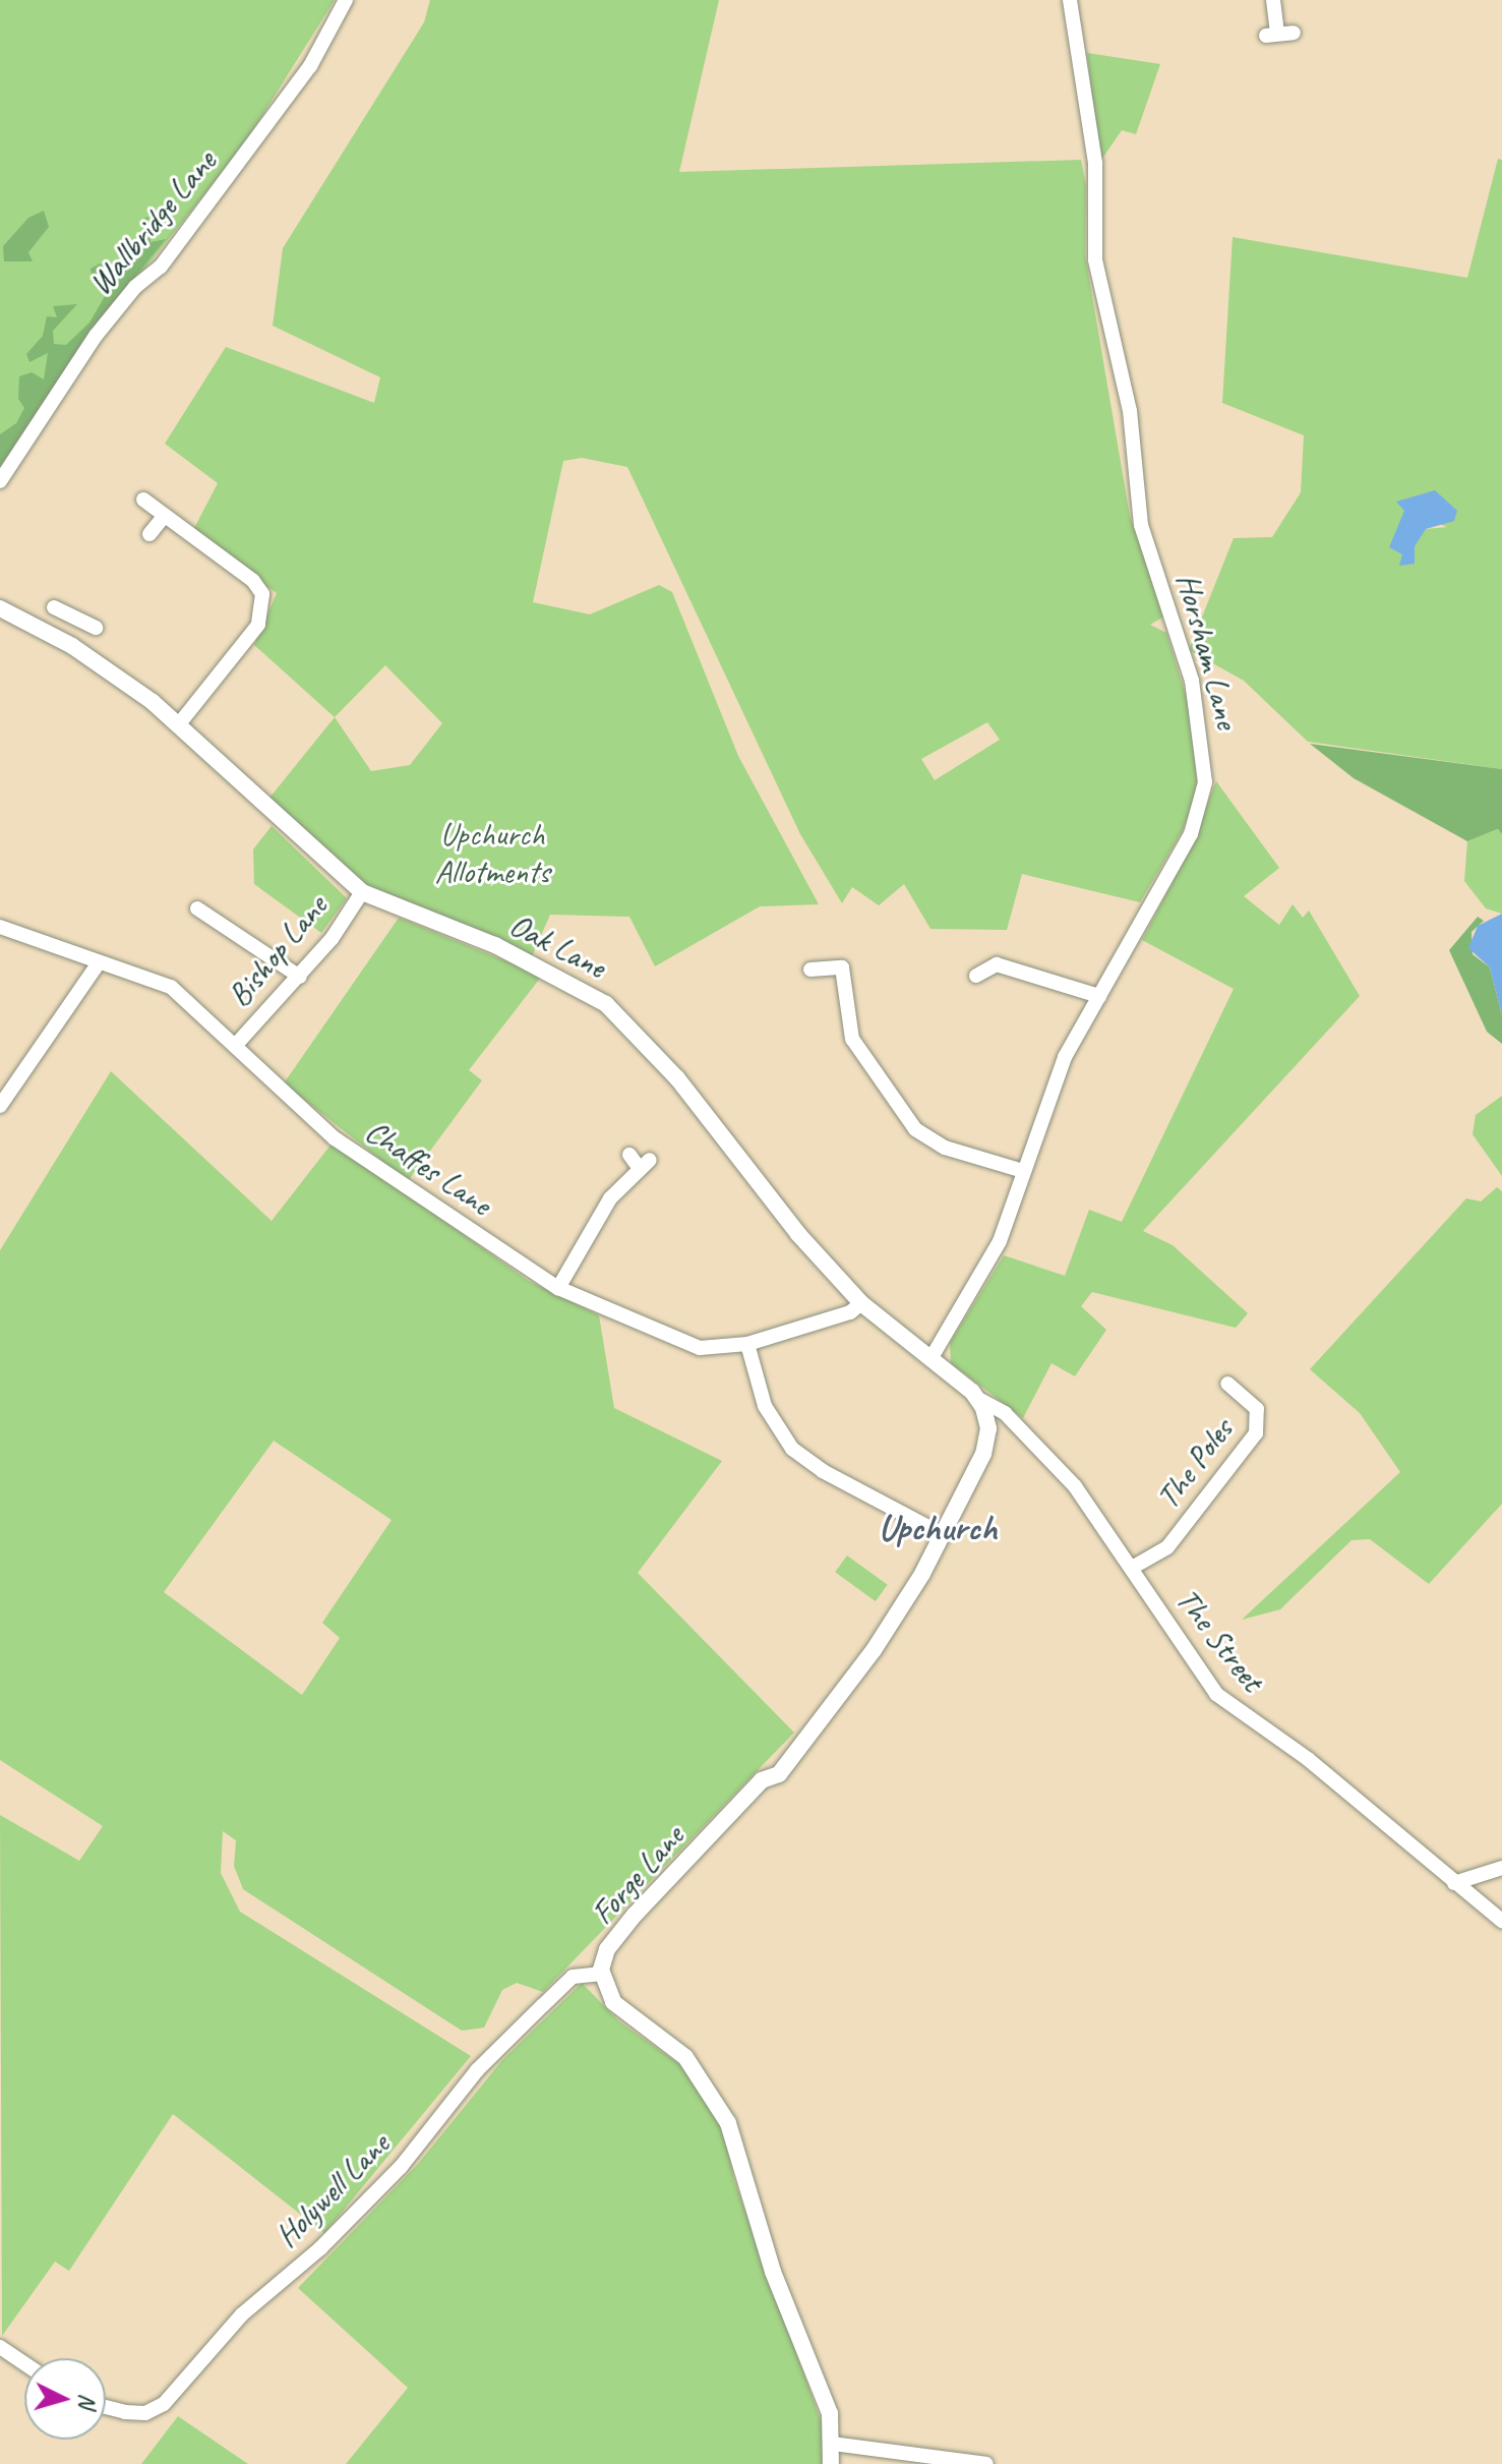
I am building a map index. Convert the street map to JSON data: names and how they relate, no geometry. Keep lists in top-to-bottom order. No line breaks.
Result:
{"streets":{"street":["Wallbridge Lane","Horsham Lane","Oak Lane","Bishop Lane","Chaffes Lane","The Poles","The Street","Forge Lane","Holywell Lane"]},"crossings":[["Horsham Lane","Oak Lane"],["Oak Lane","Bishop Lane"],["Oak Lane","Chaffes Lane"],["Oak Lane","The Street"],["Oak Lane","Forge Lane"],["Bishop Lane","Chaffes Lane"],["The Poles","The Street"],["Forge Lane","Holywell Lane"]],"districts":["Upchurch"],"parks":["Upchurch Allotments"],"north":"right"}
